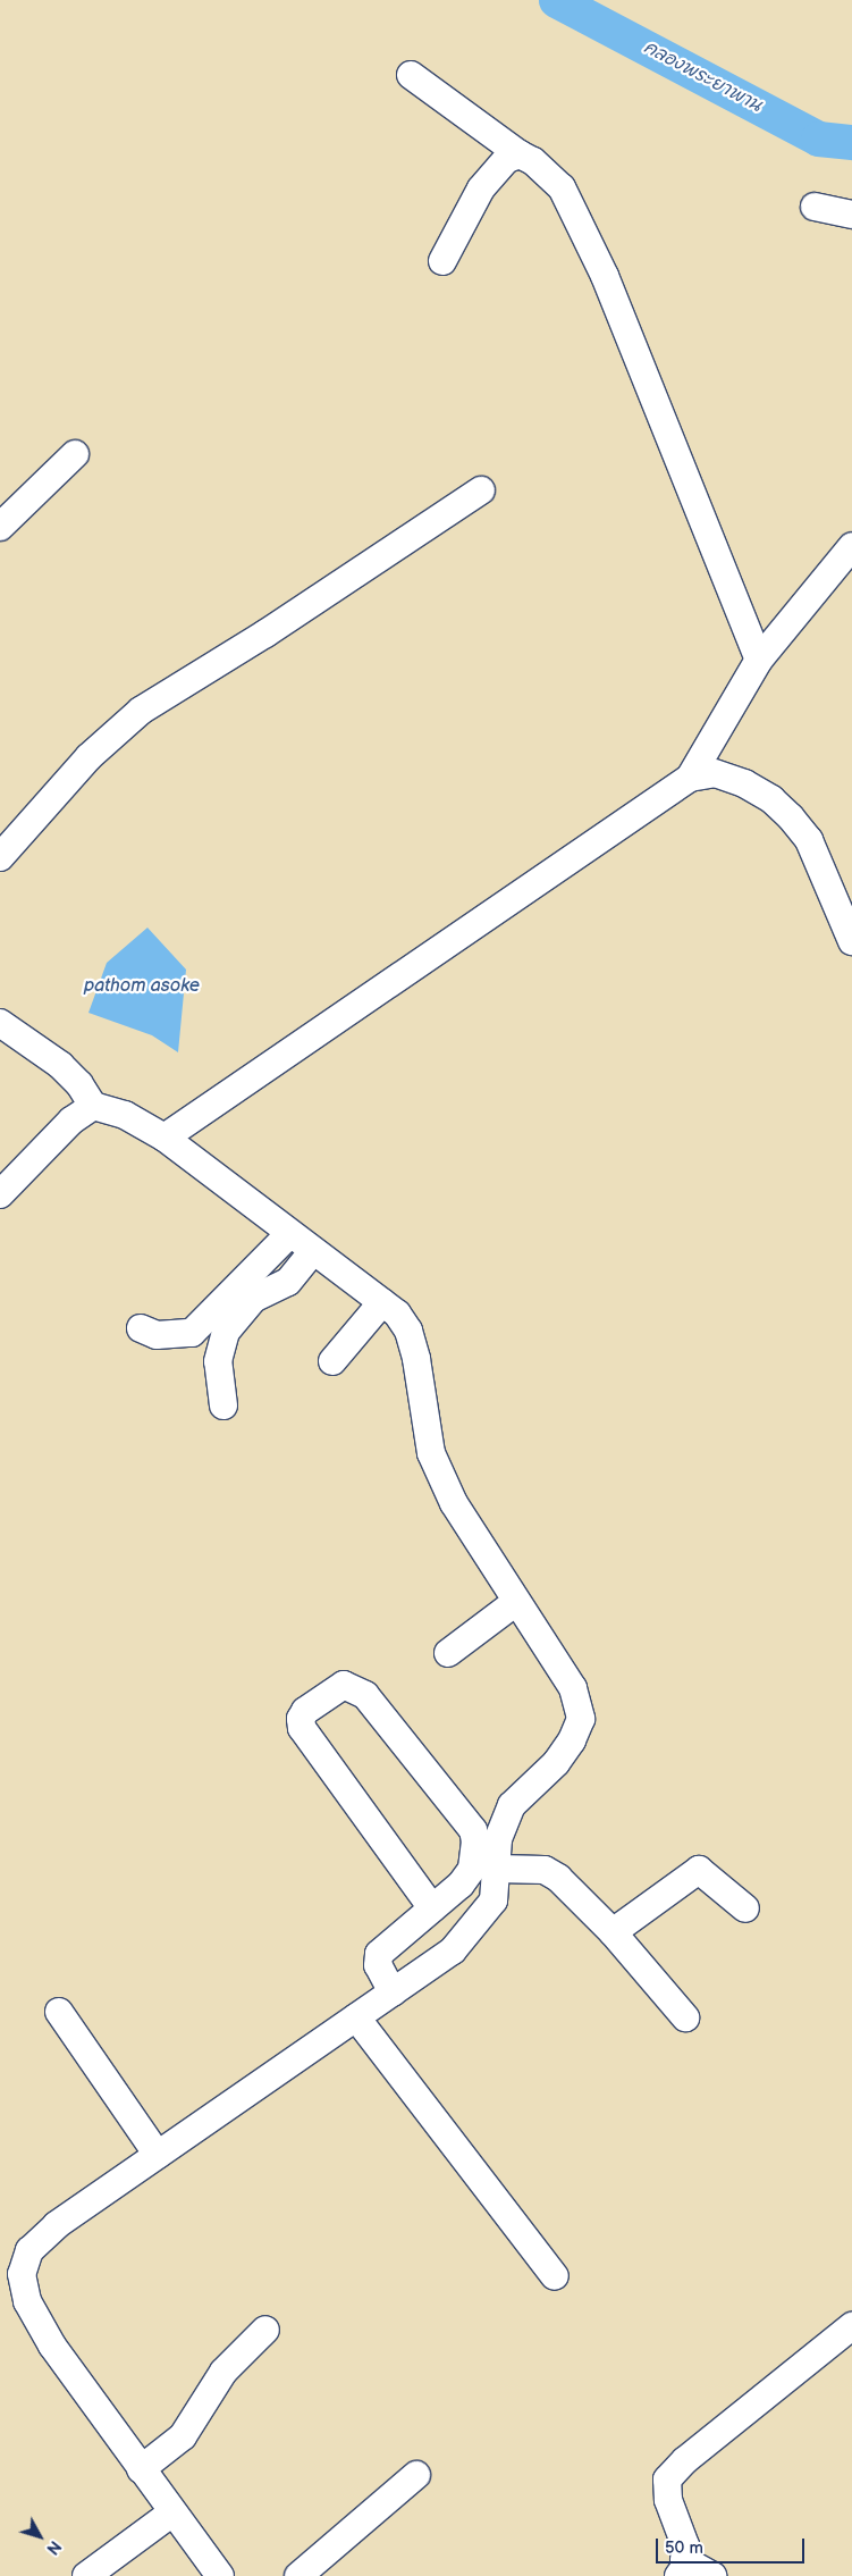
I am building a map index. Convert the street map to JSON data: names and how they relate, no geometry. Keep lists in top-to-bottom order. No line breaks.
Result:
{"water":["คลองพระยาพาน","pathom asoke"],"scale_bar":"50 m","north":"bottom right"}
